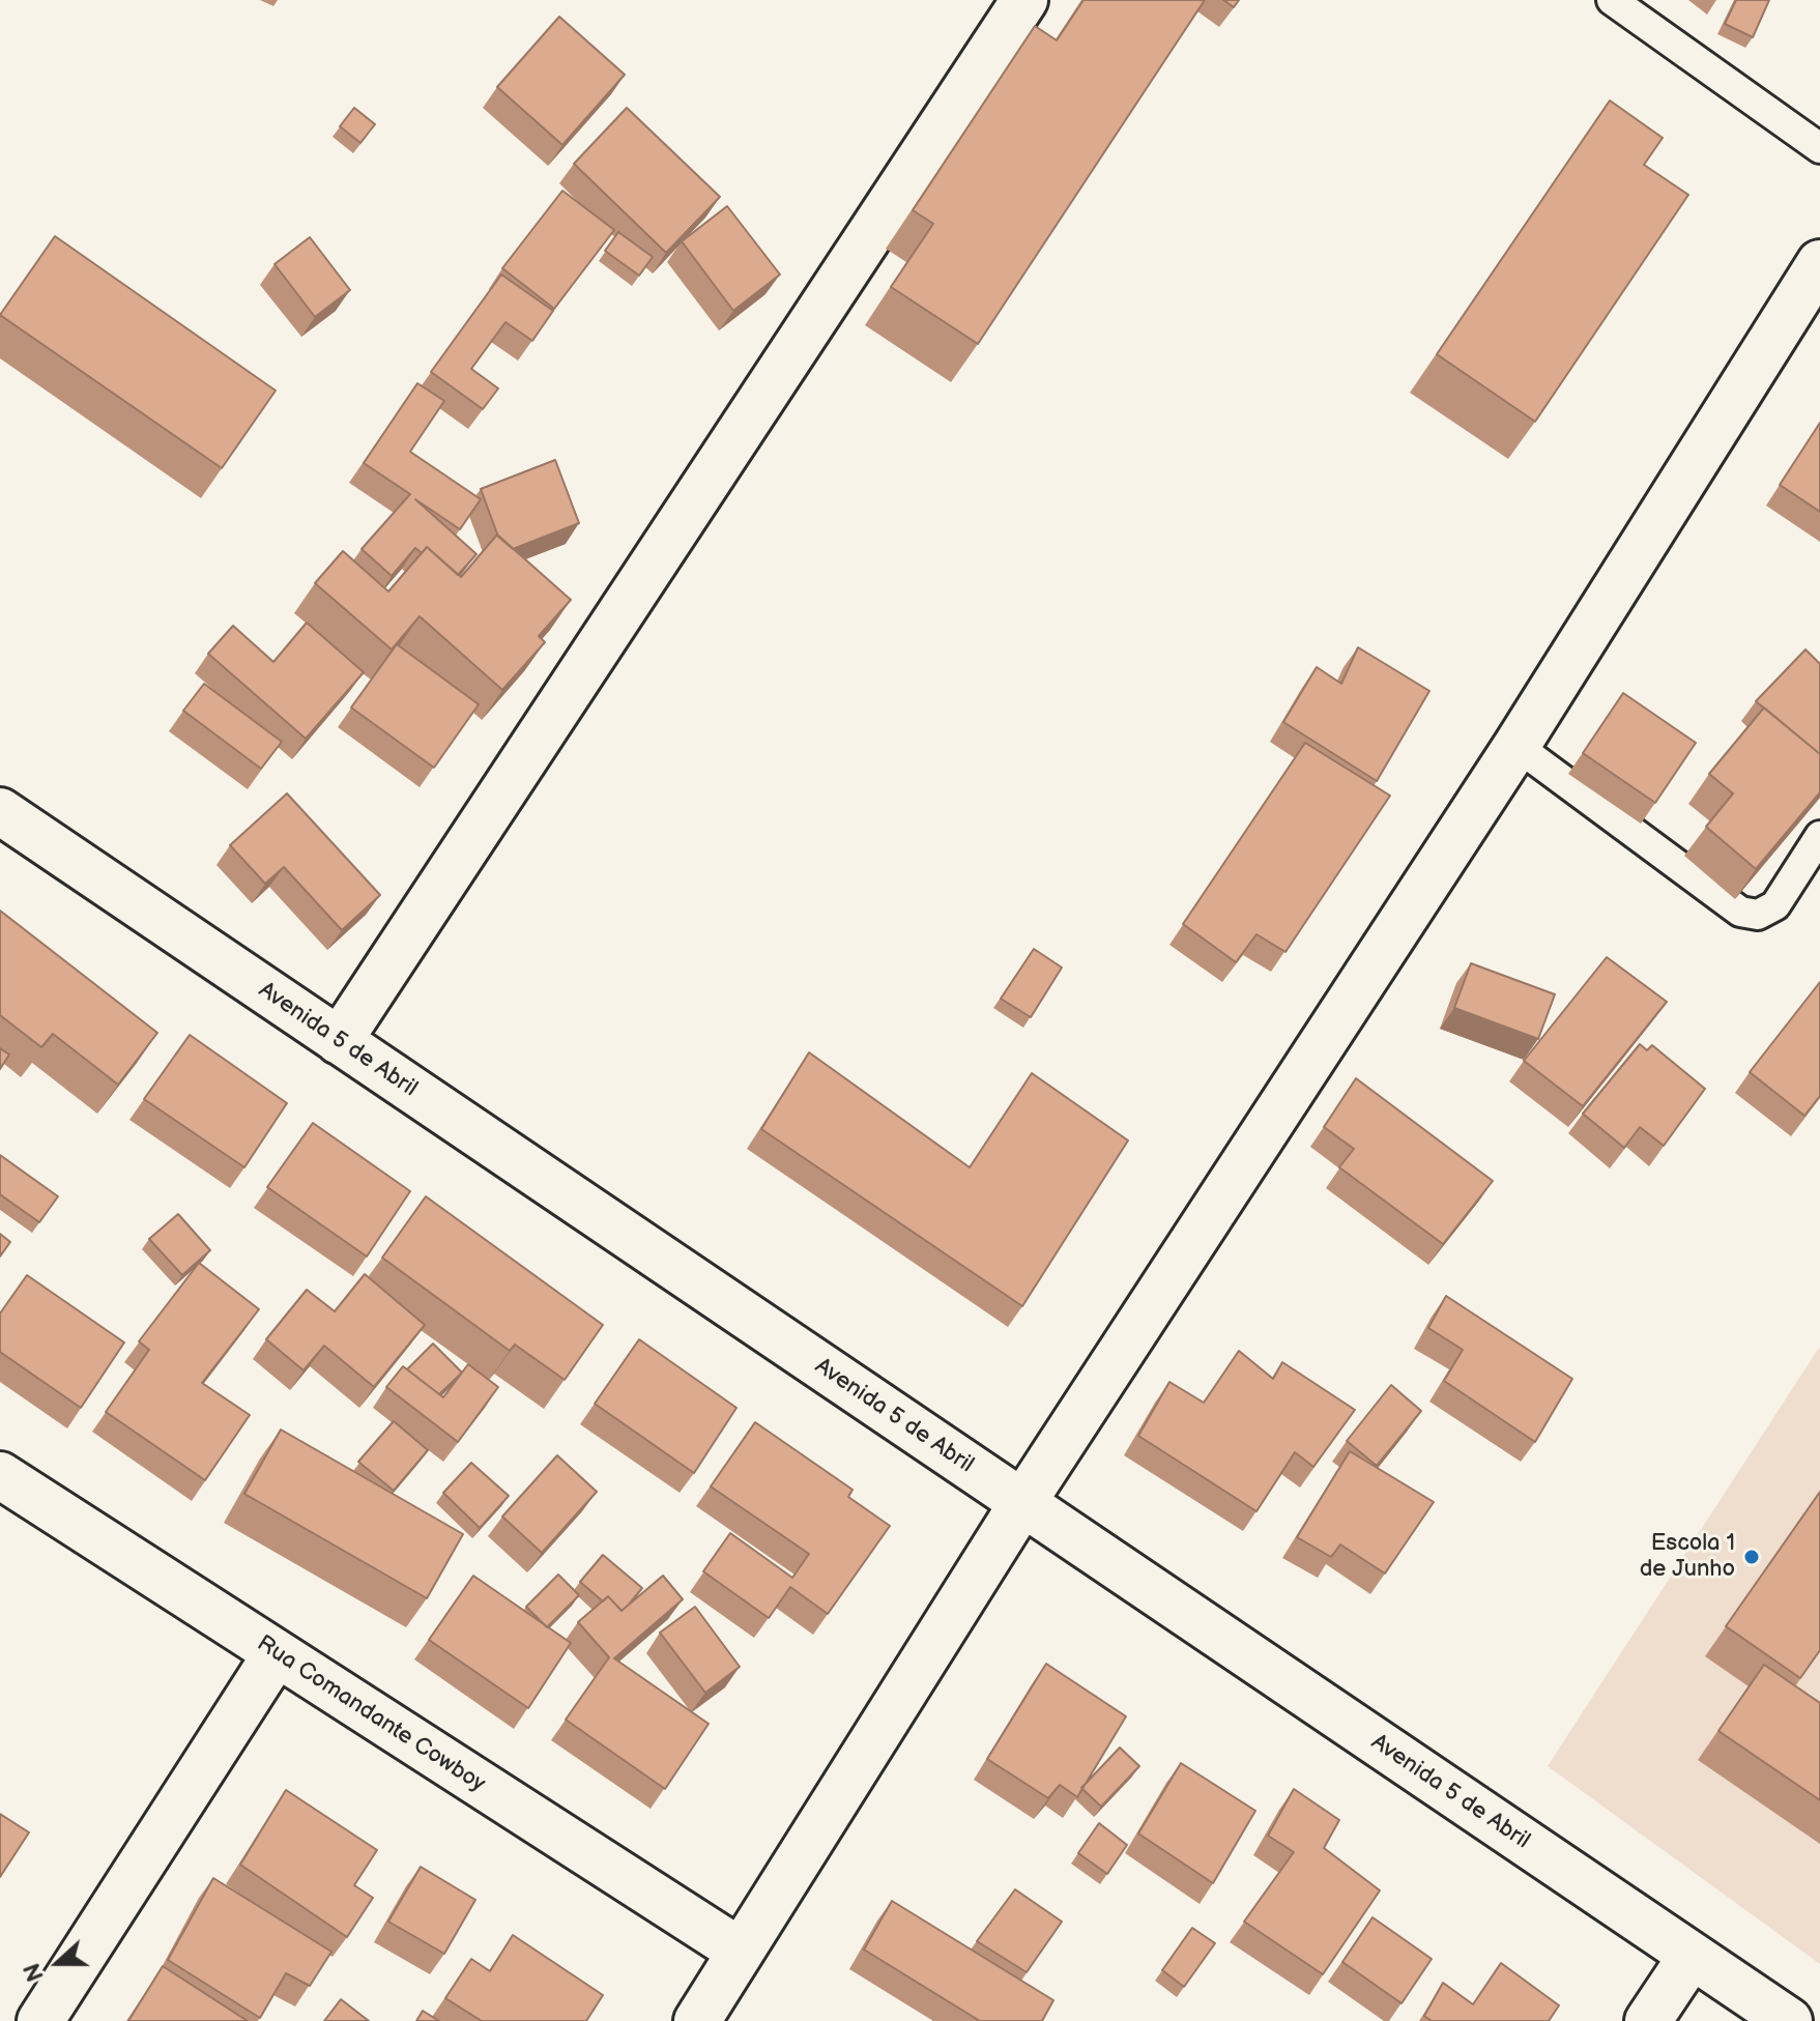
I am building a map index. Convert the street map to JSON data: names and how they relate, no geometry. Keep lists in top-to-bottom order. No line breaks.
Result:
{"streets":{"street":["Avenida 5 de Abril","Rua Comandante Cowboy"]},"places":["Escola 1 de Junho"],"north":"left"}
